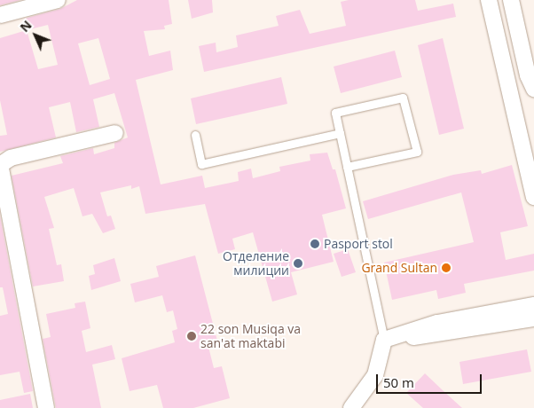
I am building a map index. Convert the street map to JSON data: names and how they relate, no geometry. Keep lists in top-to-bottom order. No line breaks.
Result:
{"places":["Pasport stol","Отделение милиции","Grand Sultan","22 son Musiqa va san'at maktabi"],"scale_bar":"50 m","north":"top left"}
